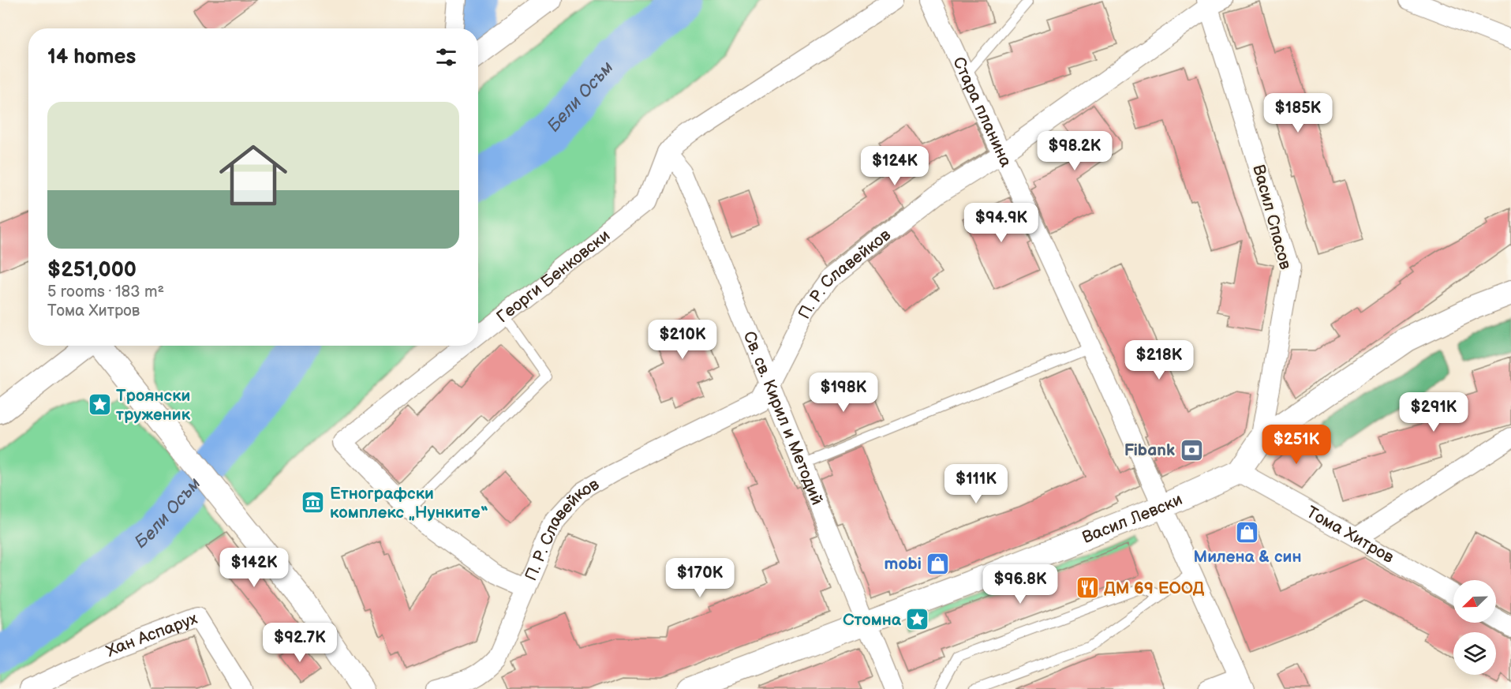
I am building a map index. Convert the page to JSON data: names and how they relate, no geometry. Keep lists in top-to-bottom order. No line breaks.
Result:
{"streets":{"street":["Стара планина","Васил Спасов","Георги Бенковски","П. Р. Славейков","Св. св. Кирил и Методий","Васил Левски","Тома Хитров","Хан Аспарух"]},"crossings":[["Стара планина","П. Р. Славейков"],["Стара планина","Васил Левски"],["Васил Спасов","П. Р. Славейков"],["Георги Бенковски","П. Р. Славейков"],["Георги Бенковски","Св. св. Кирил и Методий"],["П. Р. Славейков","Св. св. Кирил и Методий"],["Св. св. Кирил и Методий","Васил Левски"],["Васил Левски","Тома Хитров"]],"water":["Бели Осъм"],"places":{"place":["Троянски труженик","Стомна"],"bank":["Fibank"],"museum":["Етнографски комплекс „Нунките“"],"shop":["Милена & син","mobi"],"restaurant":["ДМ 69 ЕООД"]},"north":"bottom left","page":{"heading":"14 homes","list":[{"name":"$251,000","note":"5 rooms · 183 m² · Тома Хитров"}],"price":["$185K","$98.2K","$124K","$94.9K","$210K","$218K","$198K","$291K","$251K","$111K","$142K","$170K","$96.8K","$92.7K"]}}
